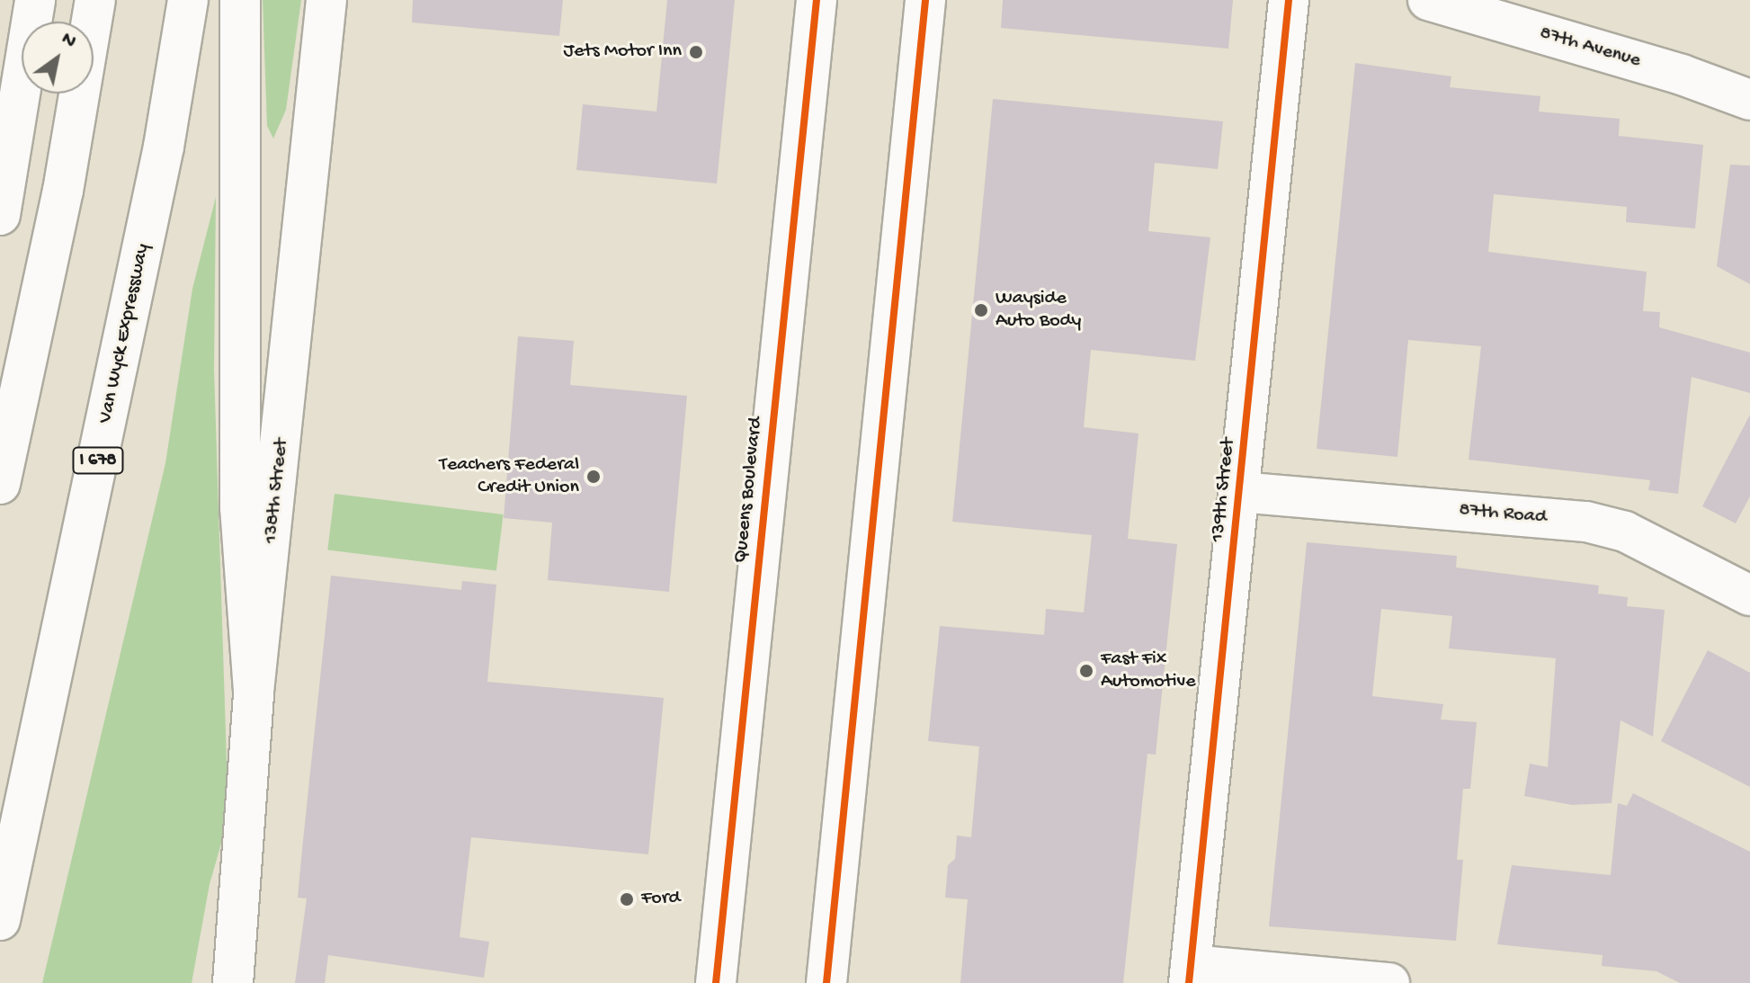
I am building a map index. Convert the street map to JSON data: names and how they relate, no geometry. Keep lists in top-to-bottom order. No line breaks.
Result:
{"streets":{"main road":["87th Avenue","Van Wyck Expressway","I 678","Queens Boulevard","139th Street","138th Street","87th Road"]},"crossings":[["139th Street","87th Road"]],"places":["Jets Motor Inn","Wayside Auto Body","Teachers Federal Credit Union","Fast Fix Automotive","Ford"],"north":"top right"}
